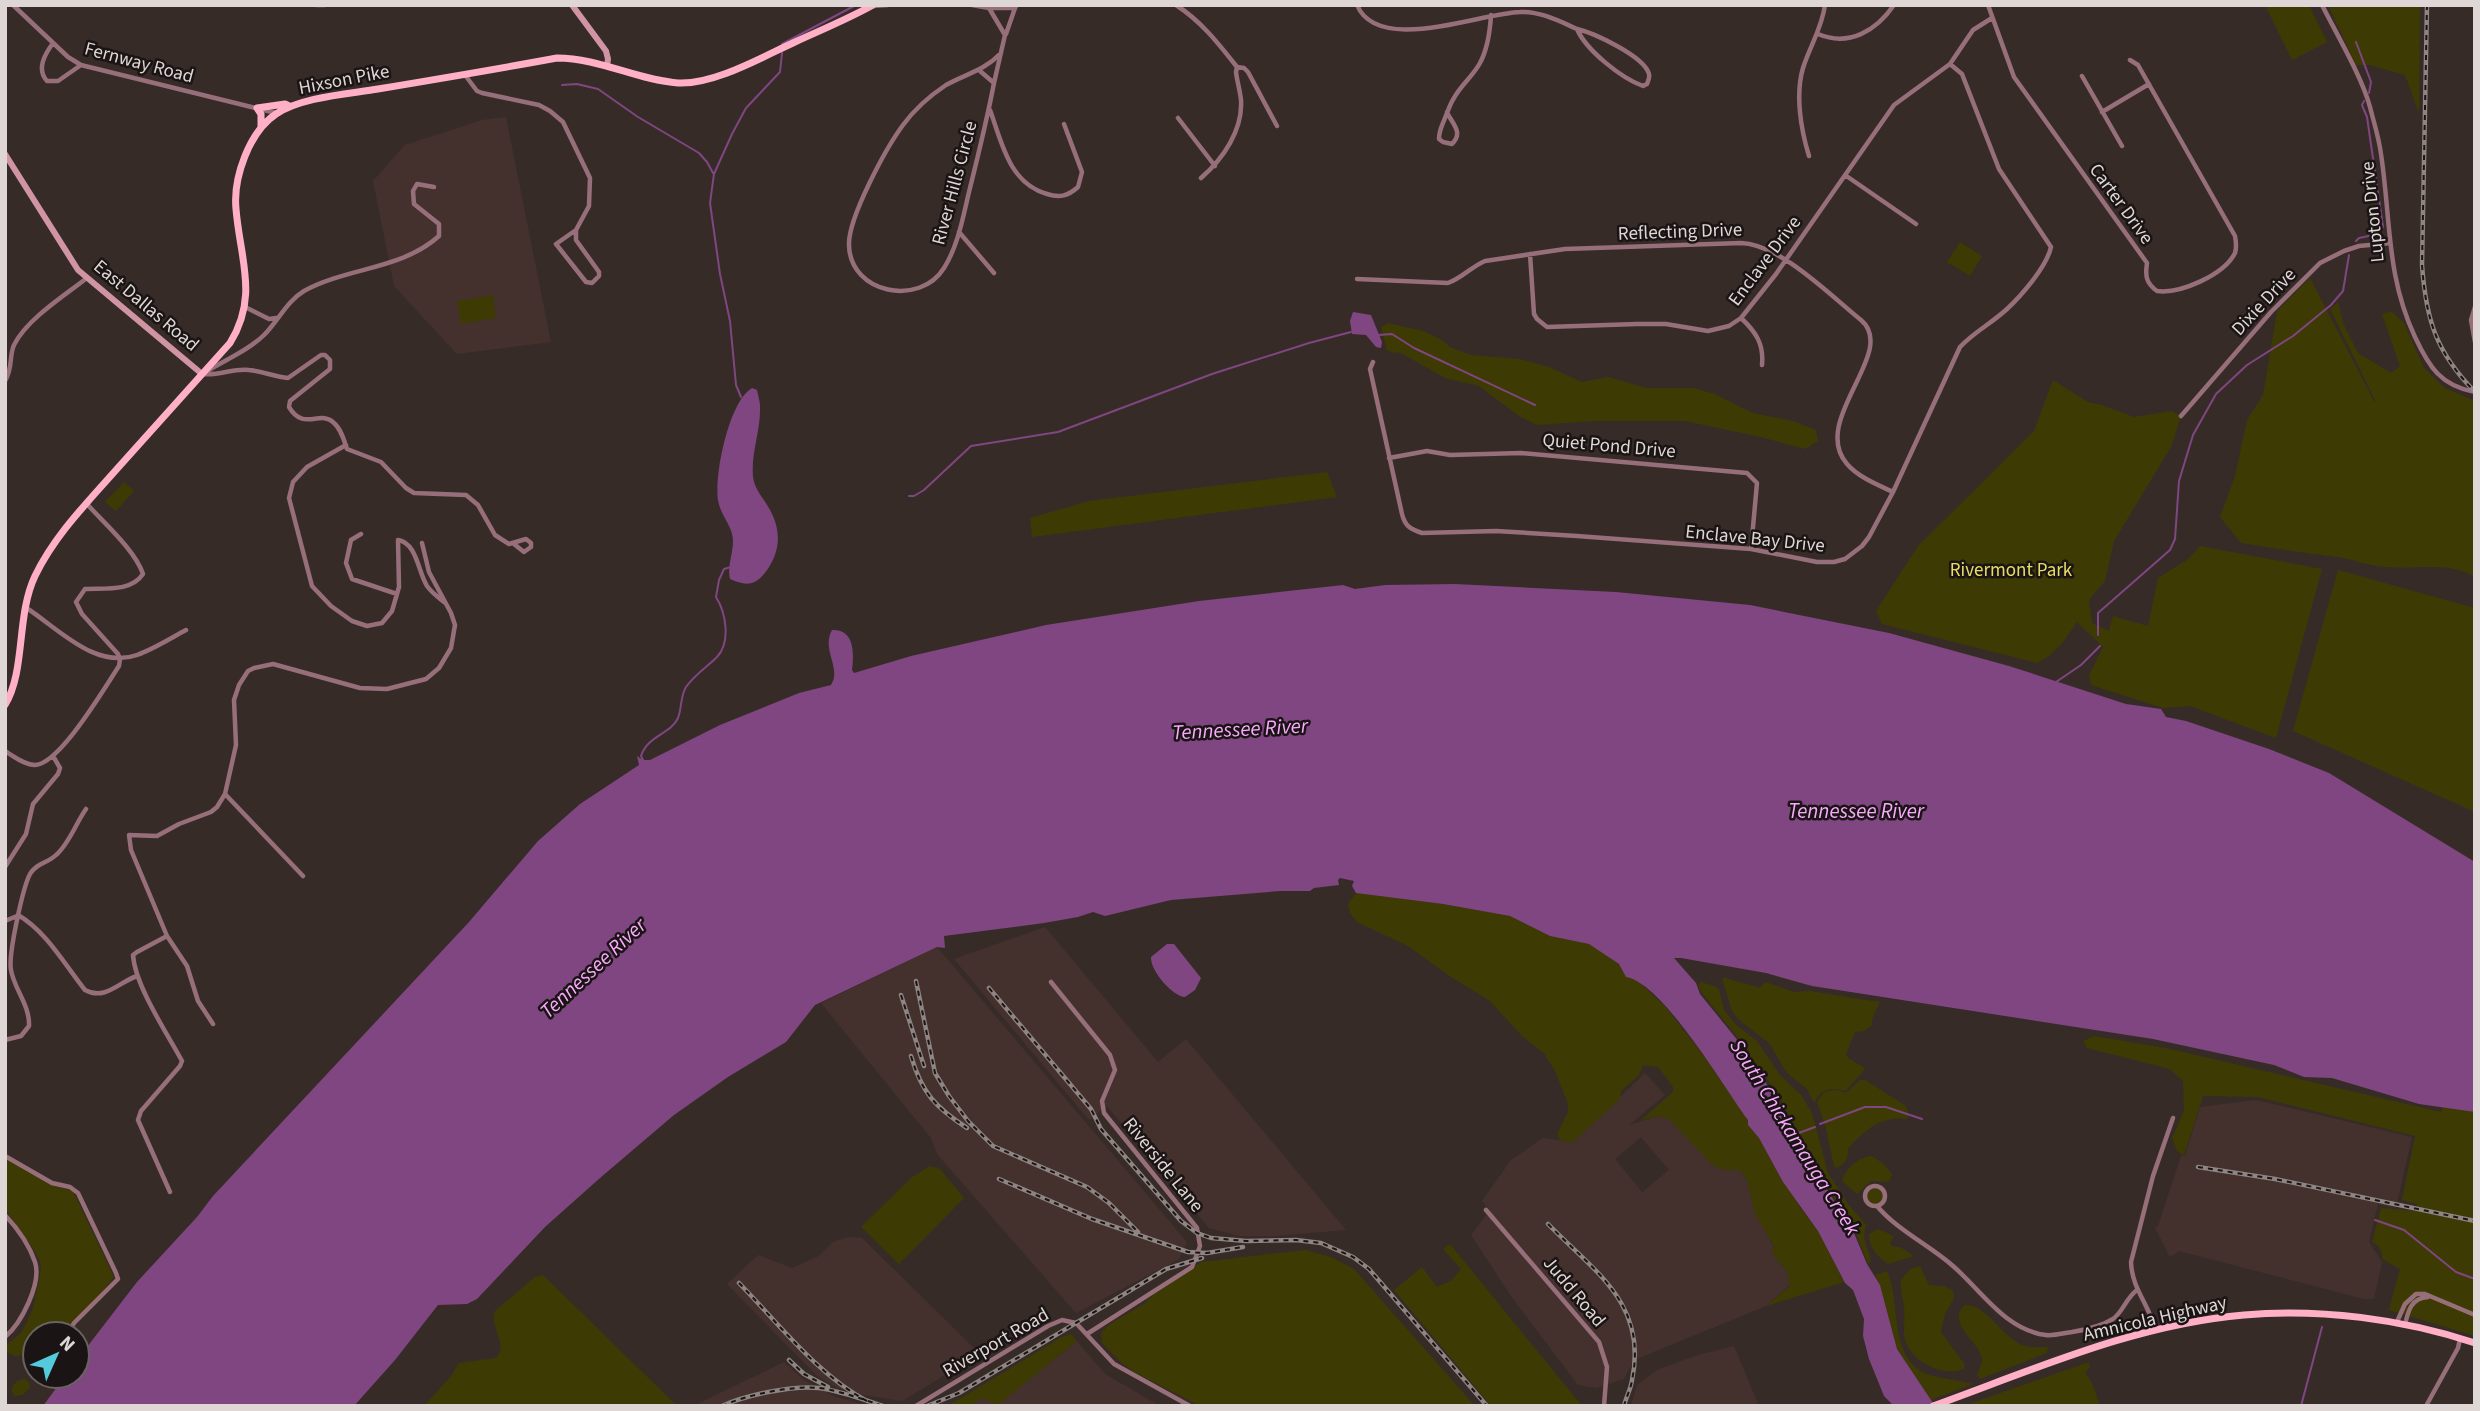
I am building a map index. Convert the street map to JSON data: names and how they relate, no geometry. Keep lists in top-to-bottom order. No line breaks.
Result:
{"streets":{"main road":["Hixson Pike","Amnicola Highway"],"street":["Fernway Road","River Hills Circle","Carter Drive","Lupton Drive","Reflecting Drive","Enclave Drive","Dixie Drive","East Dallas Road","Quiet Pond Drive","Enclave Bay Drive","Riverside Lane","Judd Road","Riverport Road"]},"crossings":[["Fernway Road","Hixson Pike"],["Hixson Pike","East Dallas Road"],["Carter Drive","Enclave Drive"],["Lupton Drive","Dixie Drive"],["Reflecting Drive","Enclave Drive"],["Reflecting Drive","Enclave Bay Drive"],["Enclave Drive","Enclave Bay Drive"],["Quiet Pond Drive","Enclave Bay Drive"],["Riverside Lane","Riverport Road"]],"water":["Tennessee River","South Chickamauga Creek"],"parks":["Rivermont Park"],"north":"top right"}
